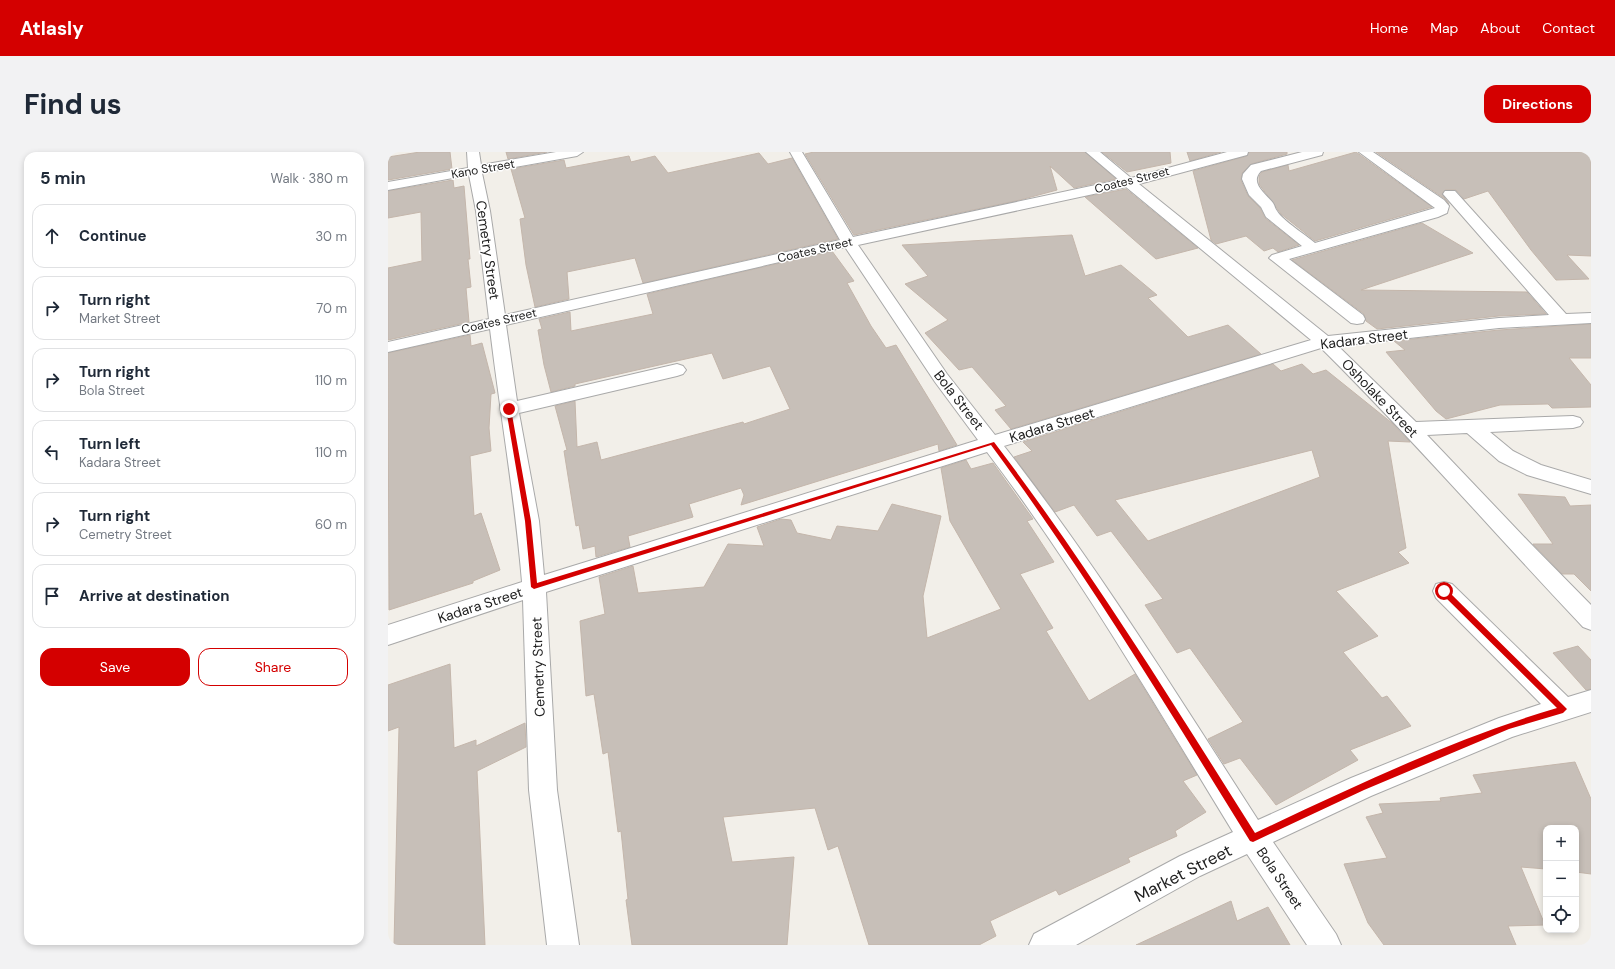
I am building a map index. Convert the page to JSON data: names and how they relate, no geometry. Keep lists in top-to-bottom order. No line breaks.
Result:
{"streets":{"street":["Kano Street","Coates Street","Cemetry Street","Kadara Street","Osholake Street","Bola Street","Market Street"]},"crossings":[["Kano Street","Cemetry Street"],["Coates Street","Cemetry Street"],["Coates Street","Osholake Street"],["Coates Street","Bola Street"],["Cemetry Street","Kadara Street"],["Kadara Street","Osholake Street"],["Kadara Street","Bola Street"],["Bola Street","Market Street"]],"page":{"header":"Atlasly","nav":["Home","Map","About","Contact"],"buttons":["Directions",["Save","Share"]],"title":"Find us","heading":["5 min","Walk · 380 m"],"list":[["Continue","30 m"],["Turn right","Market Street","70 m"],["Turn right","Bola Street","110 m"],["Turn left","Kadara Street","110 m"],["Turn right","Cemetry Street","60 m"],"Arrive at destination"],"map_buttons":["+","−"]}}
